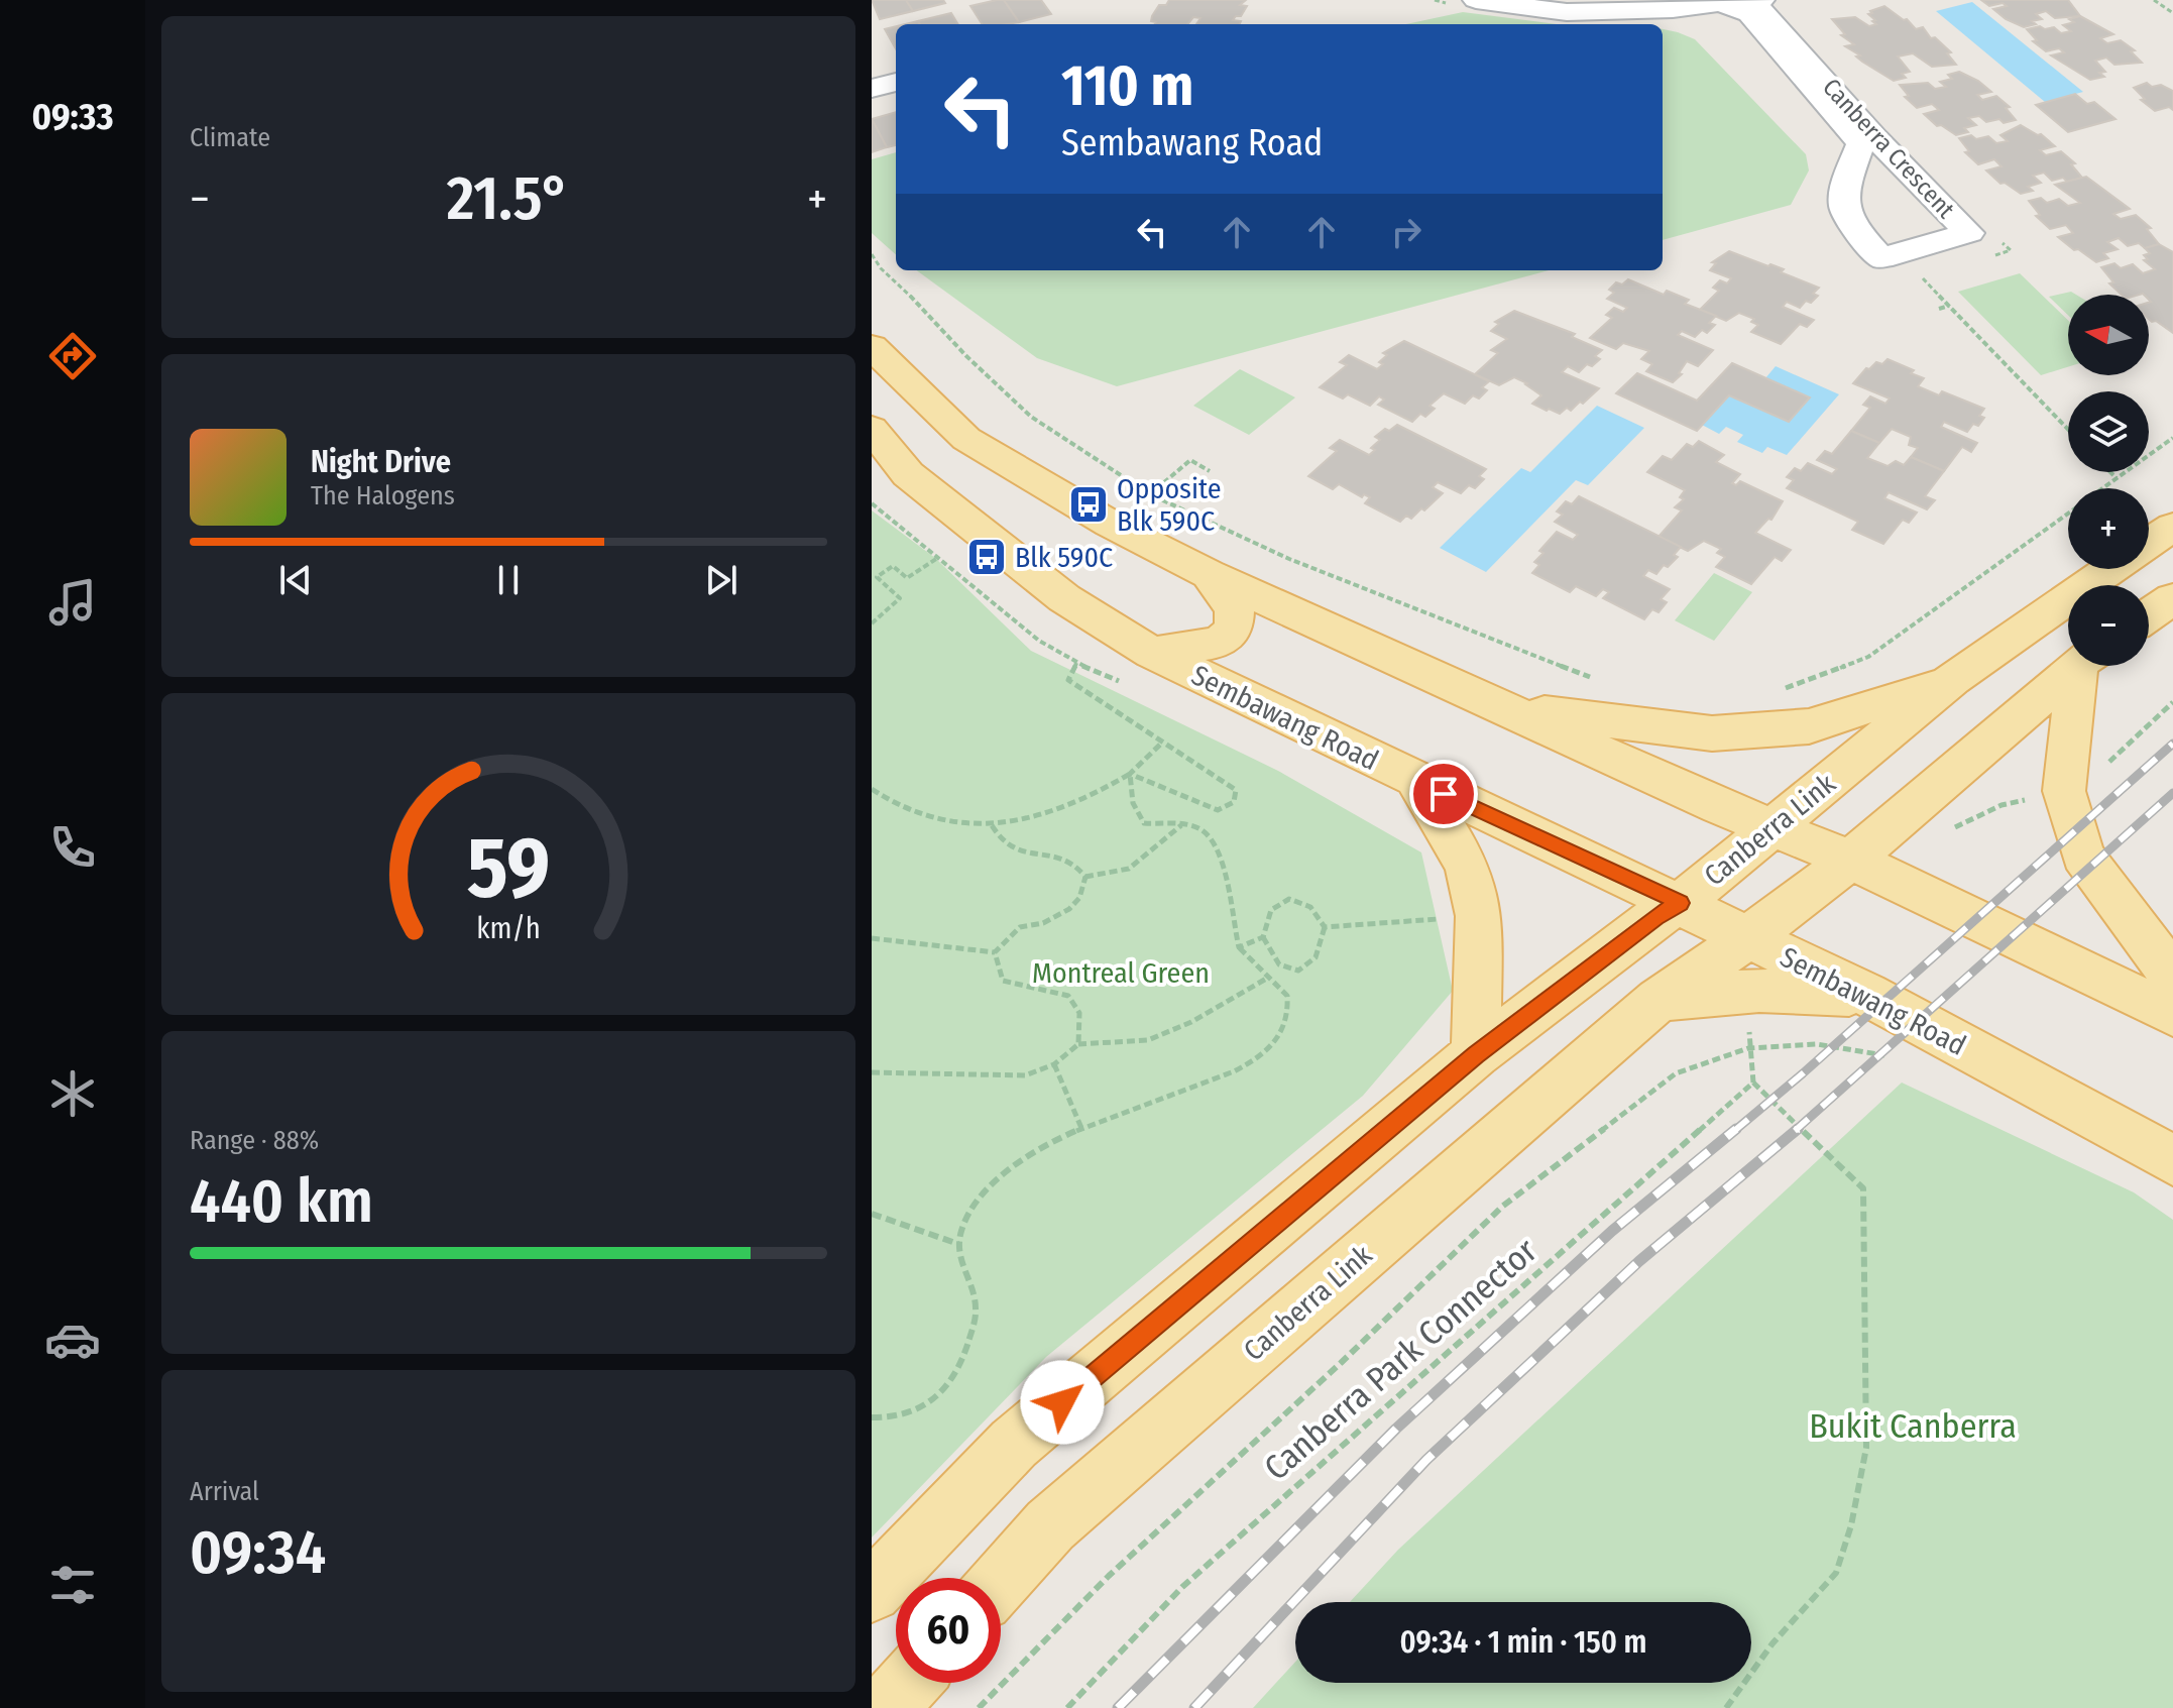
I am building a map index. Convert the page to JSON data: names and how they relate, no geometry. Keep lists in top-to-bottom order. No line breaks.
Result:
{"streets":{"main road":["Sembawang Road","Canberra Link"],"street":["Canberra Crescent"],"path":["Canberra Park Connector"]},"crossings":[["Sembawang Road","Canberra Link"]],"parks":["Montreal Green","Bukit Canberra"],"places":{"bus stop":["Opposite Blk 590C","Blk 590C"]},"north":"left","page":{"tabs":"09:33","tile":["Climate",["Range · 88%","440 km"],["Arrival","09:34"]],"turn":["110 m","Sembawang Road"],"heat":["−","21.5°","+"],"map_buttons":["+","−"],"song":["Night Drive","The Halogens"],"limit":"60","trip":"09:34 · 1 min · 150 m","gauge":["59","km/h"]}}
